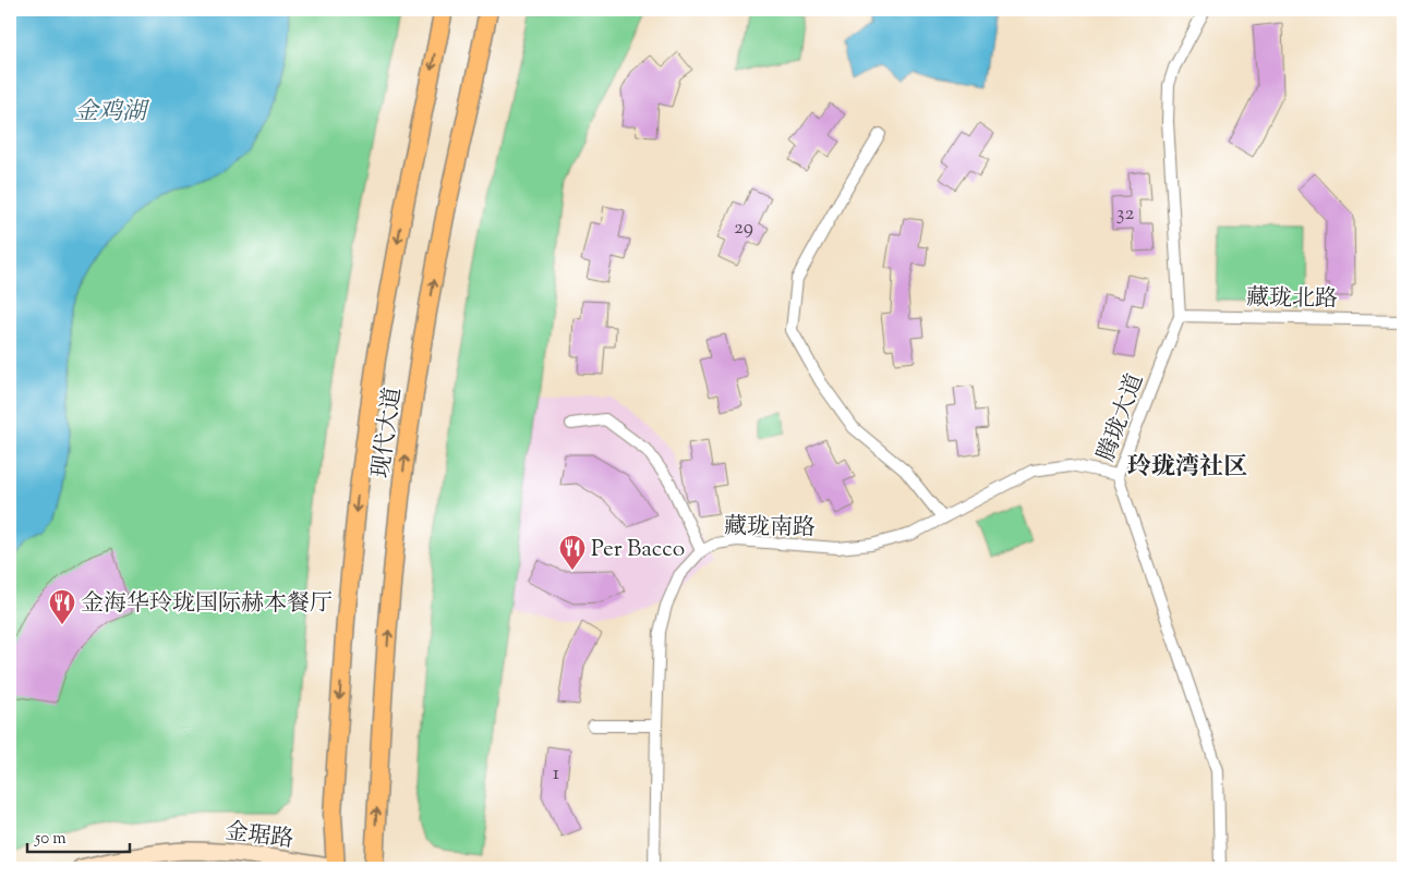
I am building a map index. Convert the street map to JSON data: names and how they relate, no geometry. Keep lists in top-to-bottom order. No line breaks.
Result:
{"streets":{"main road":["现代大道","金琚路"],"street":["藏珑北路","腾珑大道","藏珑南路"]},"crossings":[["藏珑北路","腾珑大道"],["腾珑大道","藏珑南路"],["现代大道","金琚路"]],"districts":["玲珑湾社区"],"water":["金鸡湖"],"places":{"restaurant":["Per Bacco","金海华玲珑国际赫本餐厅"]},"house_numbers":["32","29","1"],"scale_bar":"50 m"}
